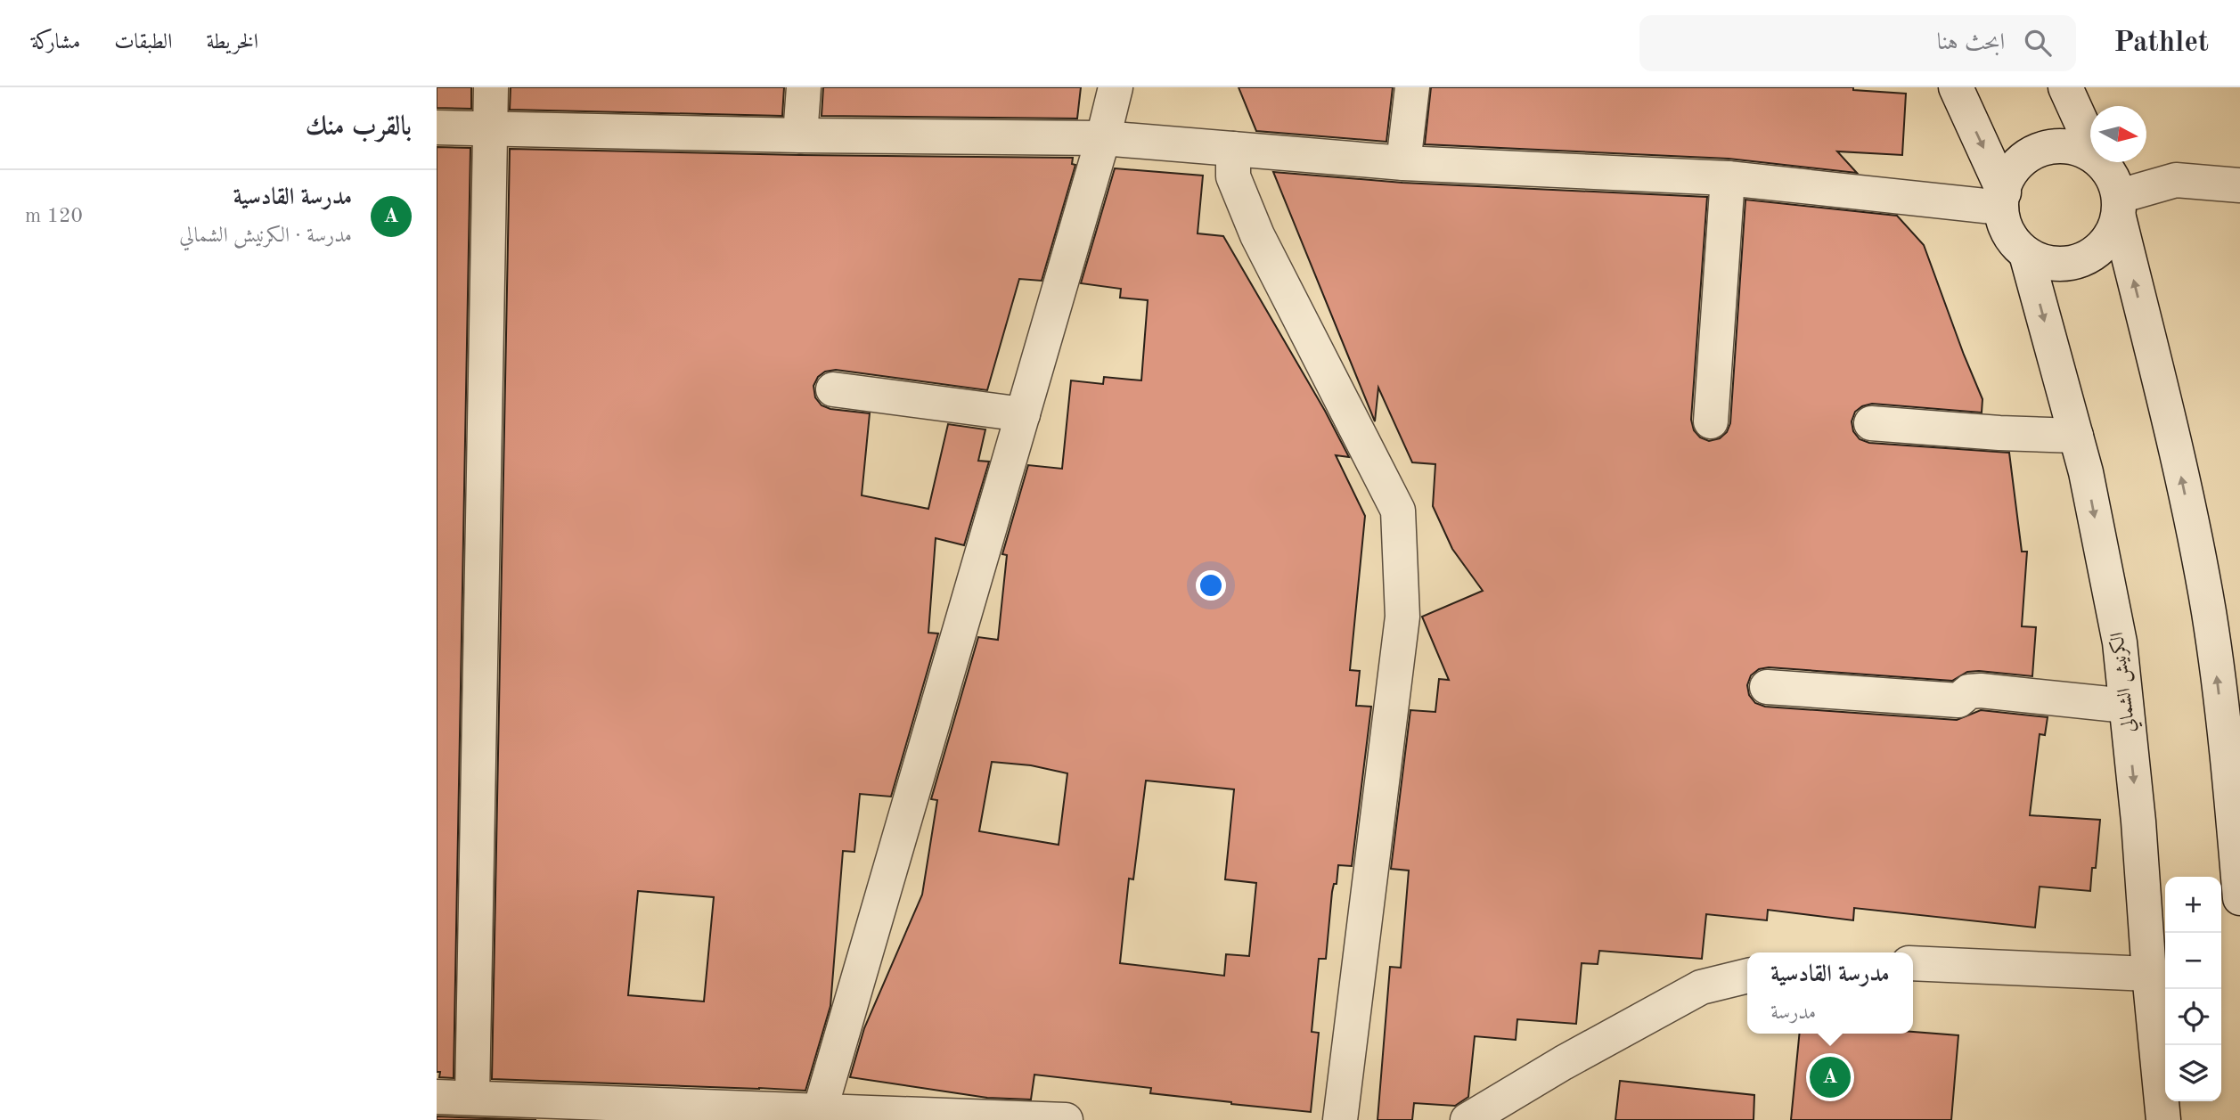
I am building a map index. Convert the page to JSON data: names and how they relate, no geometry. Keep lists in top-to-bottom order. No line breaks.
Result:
{"streets":{"street":["الكرنيش الشمالي"]},"north":"right","page":{"header":"Pathlet","search":"ابحث هنا","nav":["الخريطة","الطبقات","مشاركة"],"heading":"بالقرب منك","list":[{"mark":"A","name":"مدرسة القادسية","note":"مدرسة · الكرنيش الشمالي","value":"120 m"}],"map_buttons":["+","−"],"popup":["مدرسة القادسية","مدرسة"],"pins":"A"}}
